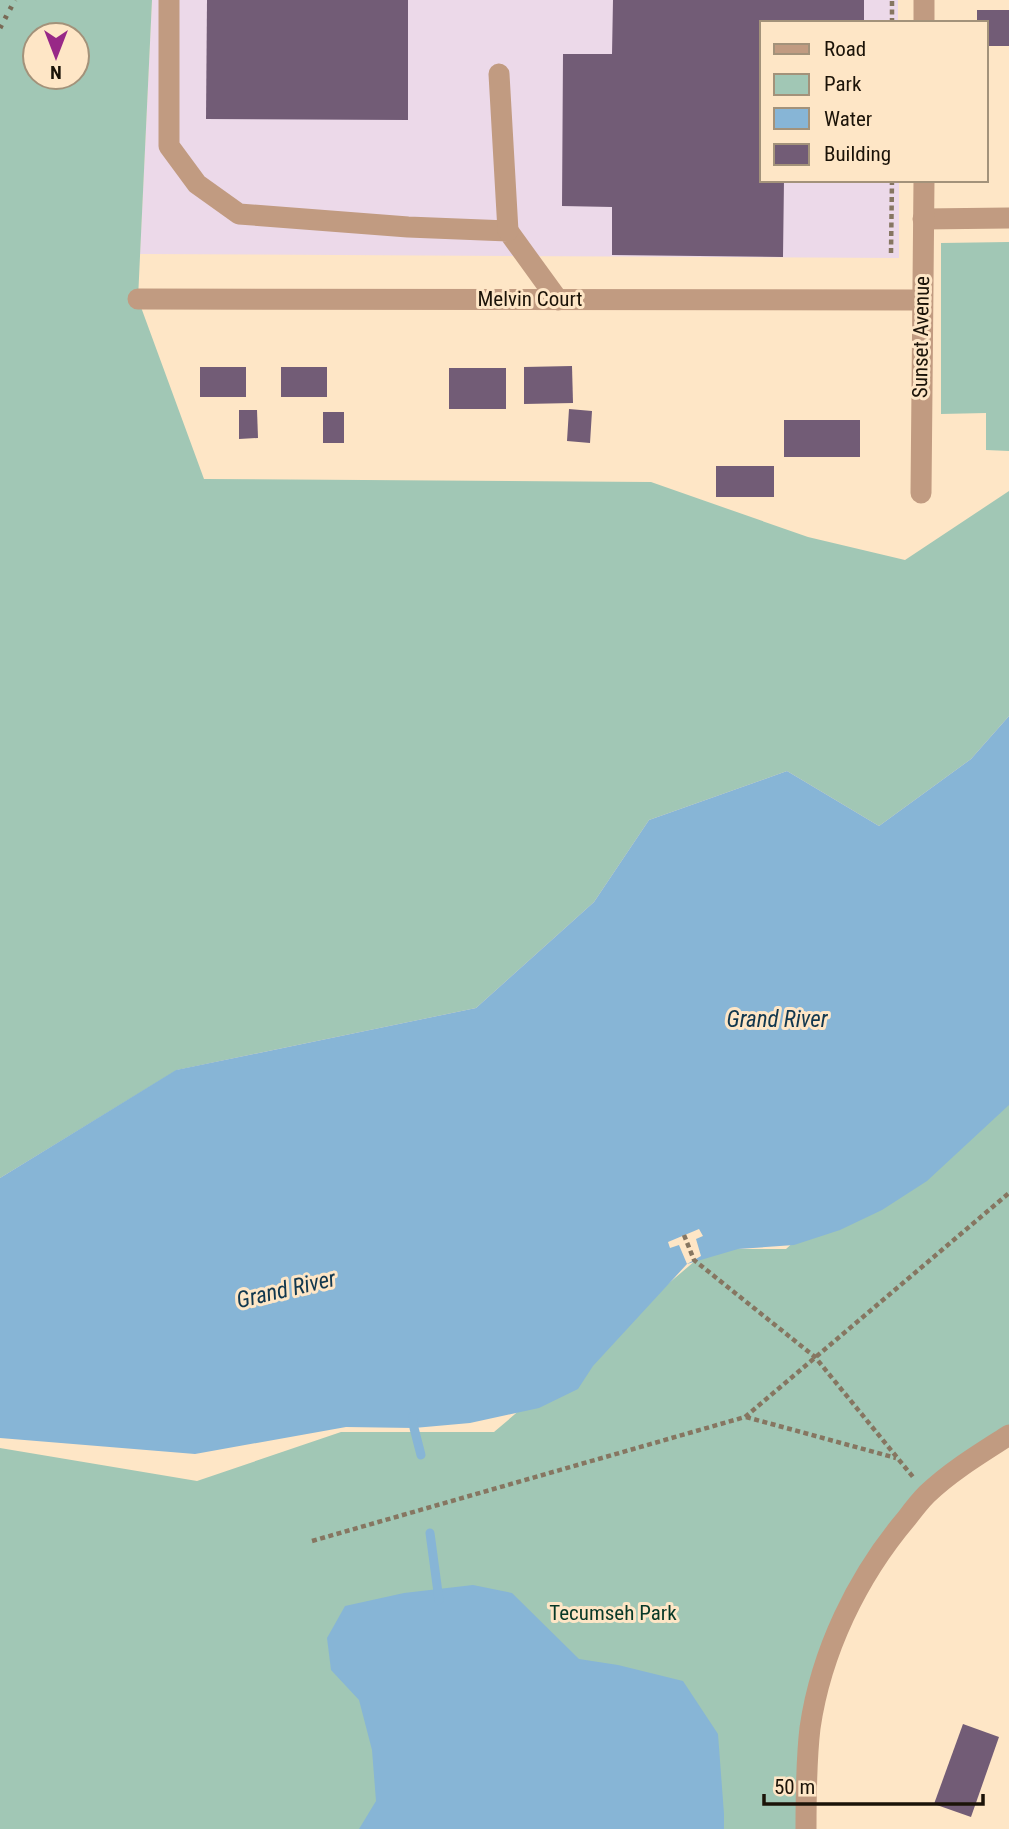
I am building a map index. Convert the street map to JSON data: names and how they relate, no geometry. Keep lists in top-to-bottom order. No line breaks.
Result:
{"streets":{"street":["Melvin Court","Sunset Avenue"]},"crossings":[["Melvin Court","Sunset Avenue"]],"water":["Grand River"],"parks":["Tecumseh Park"],"legend":["Road","Park","Water","Building"],"scale_bar":"50 m","north":"bottom"}
